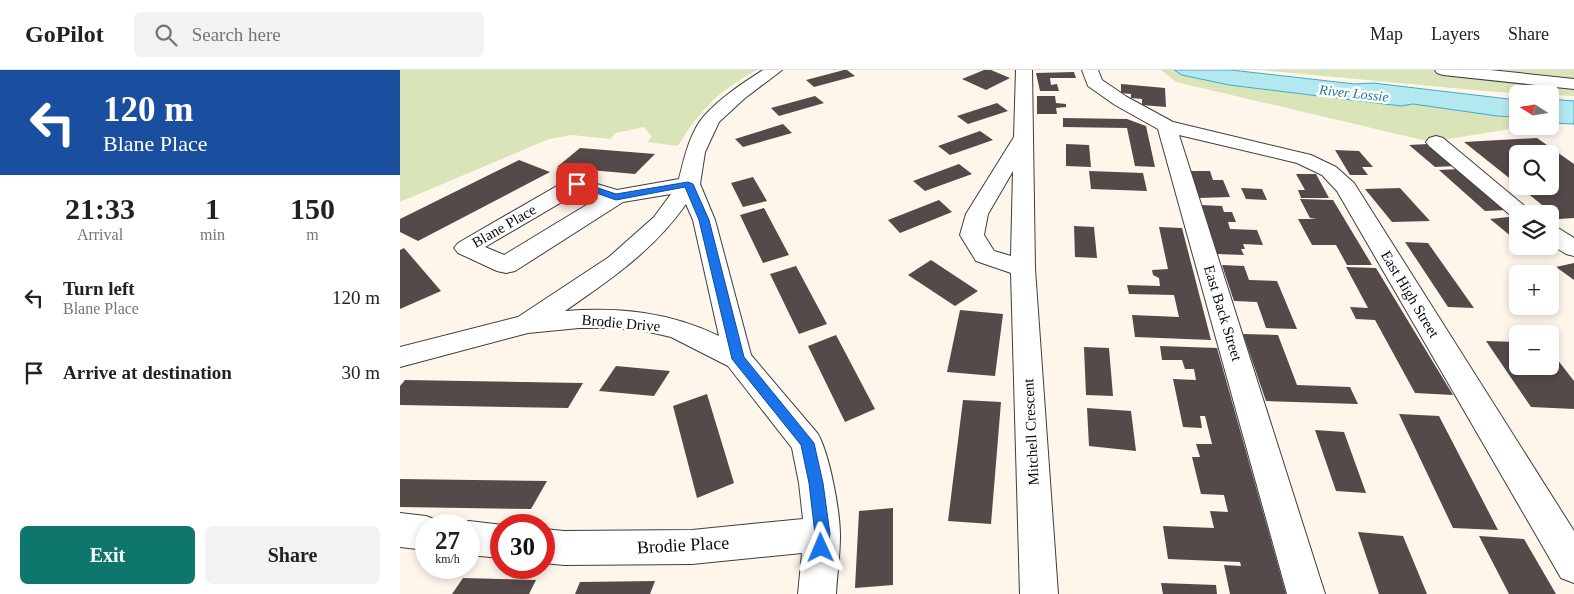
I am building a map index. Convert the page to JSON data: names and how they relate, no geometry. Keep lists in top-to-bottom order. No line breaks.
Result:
{"streets":{"street":["Blane Place","East High Street","East Back Street","Brodie Drive","Mitchell Crescent","Brodie Place"]},"crossings":[["Blane Place","Brodie Drive"],["East High Street","East Back Street"],["Brodie Drive","Brodie Place"]],"water":["River Lossie"],"north":"left","page":{"header":"GoPilot","search":"Search here","nav":["Map","Layers","Share"],"turn":["120 m","Blane Place"],"map_buttons":["+","−"],"eta":["21:33","Arrival","1","min","150","m"],"list":[{"name":"Turn left","note":"Blane Place","value":"120 m"},{"name":"Arrive at destination","value":"30 m"}],"speed":"27 km/h","limit":"30","buttons":["Exit","Share"]}}
